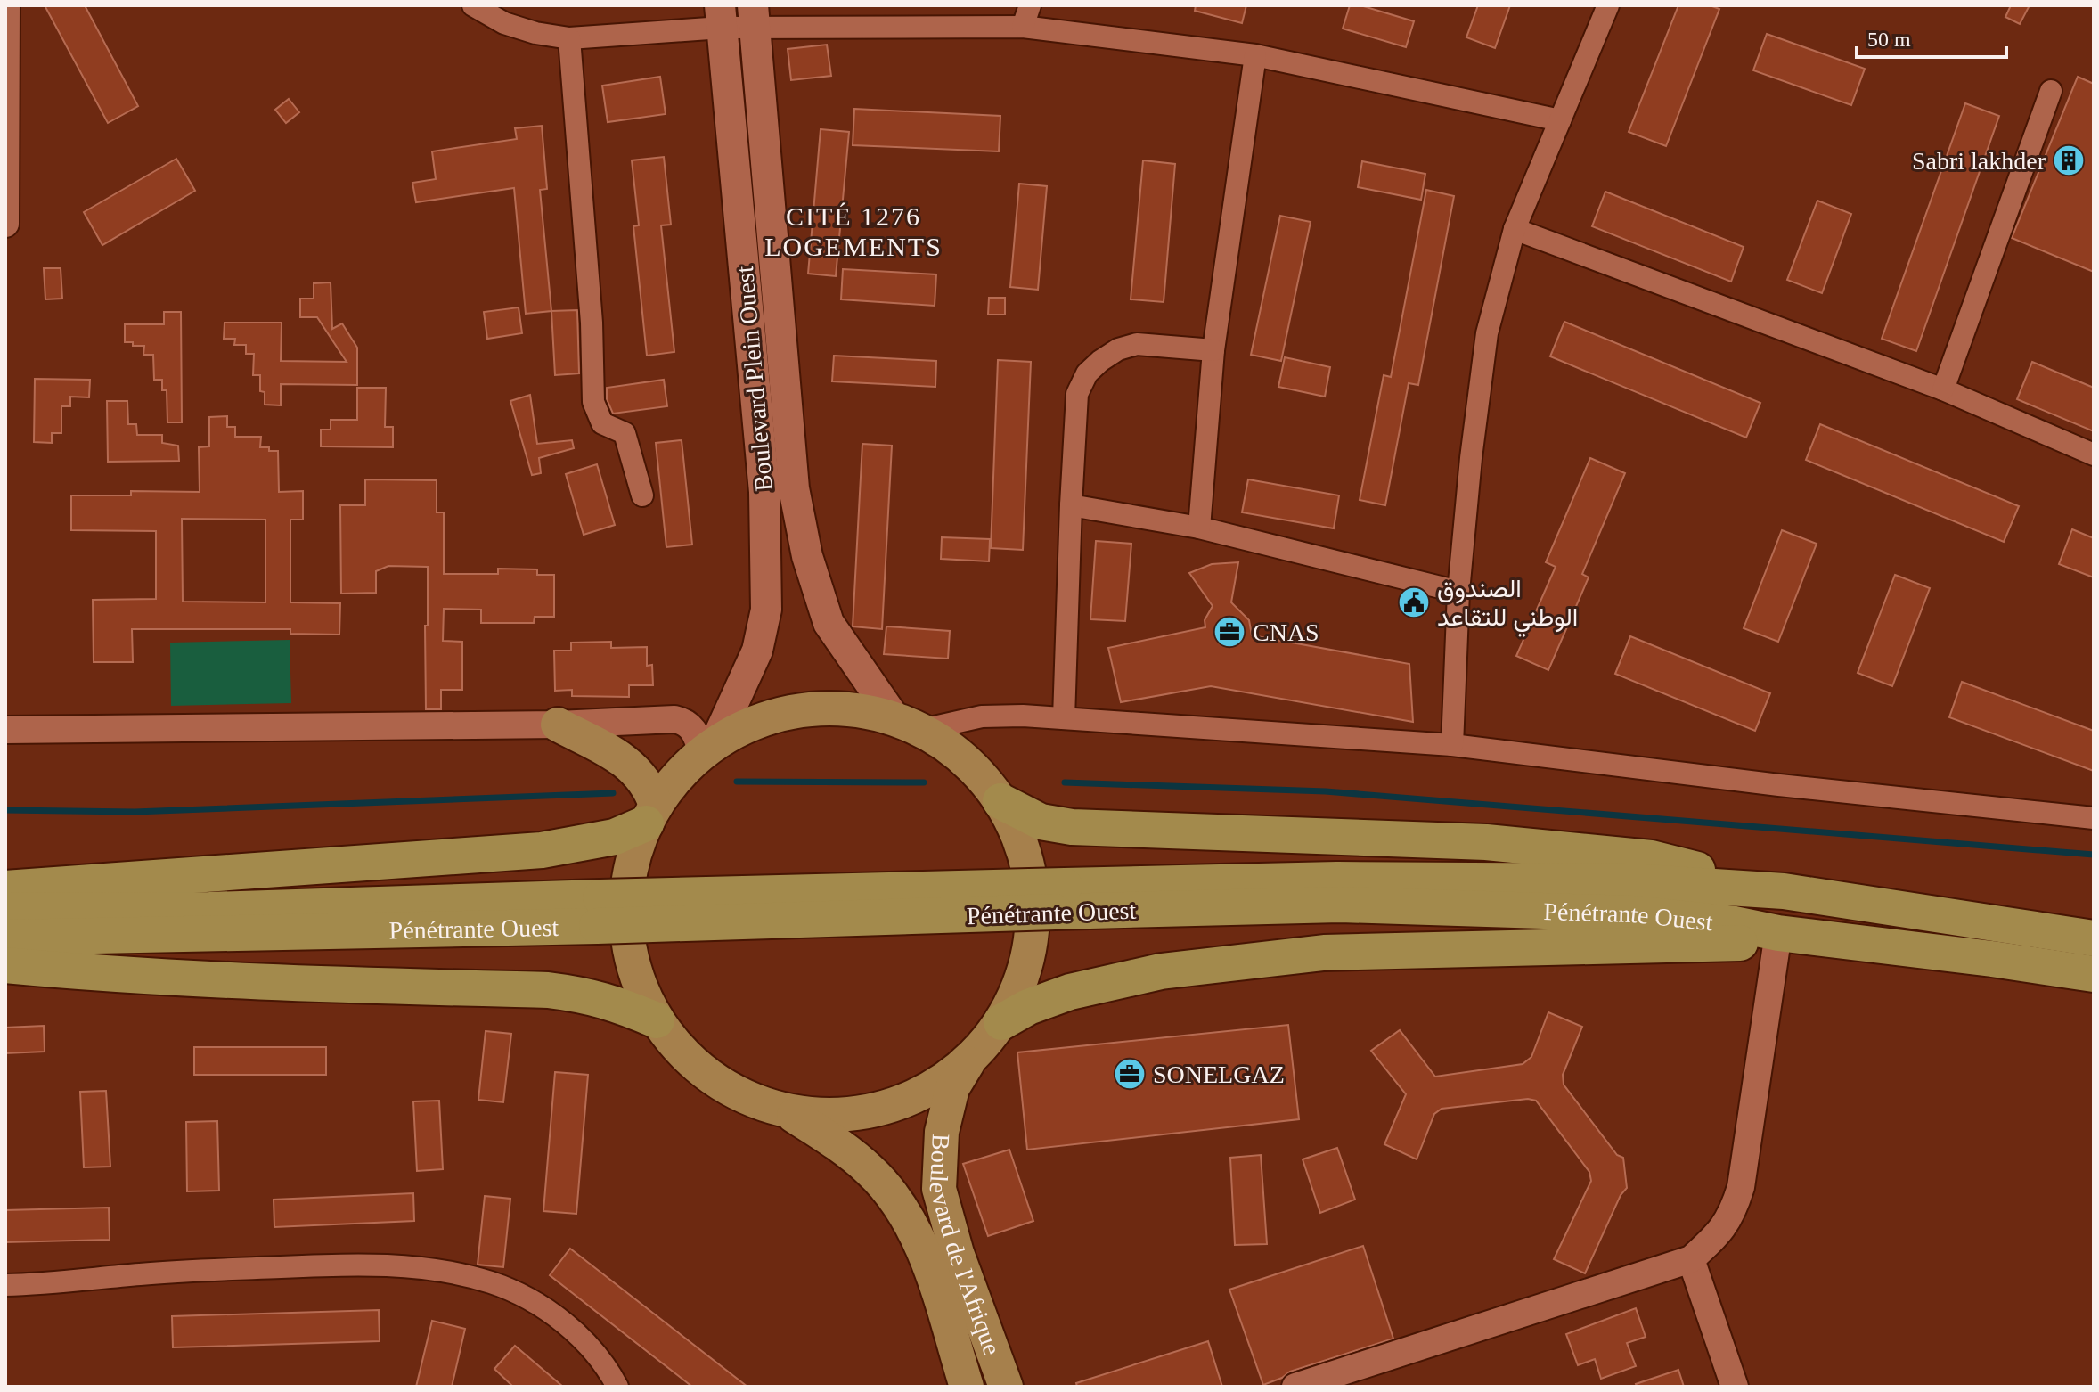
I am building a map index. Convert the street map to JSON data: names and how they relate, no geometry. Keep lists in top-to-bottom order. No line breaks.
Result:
{"streets":{"highway":["Pénétrante Ouest"],"main road":["Boulevard Plein Ouest","Boulevard de l'Afrique"]},"districts":["CITÉ 1276 LOGEMENTS"],"places":{"building":["Sabri lakhder"],"public building":["الصندوق الوطني للتقاعد"],"office":["CNAS","SONELGAZ"]},"scale_bar":"50 m"}
